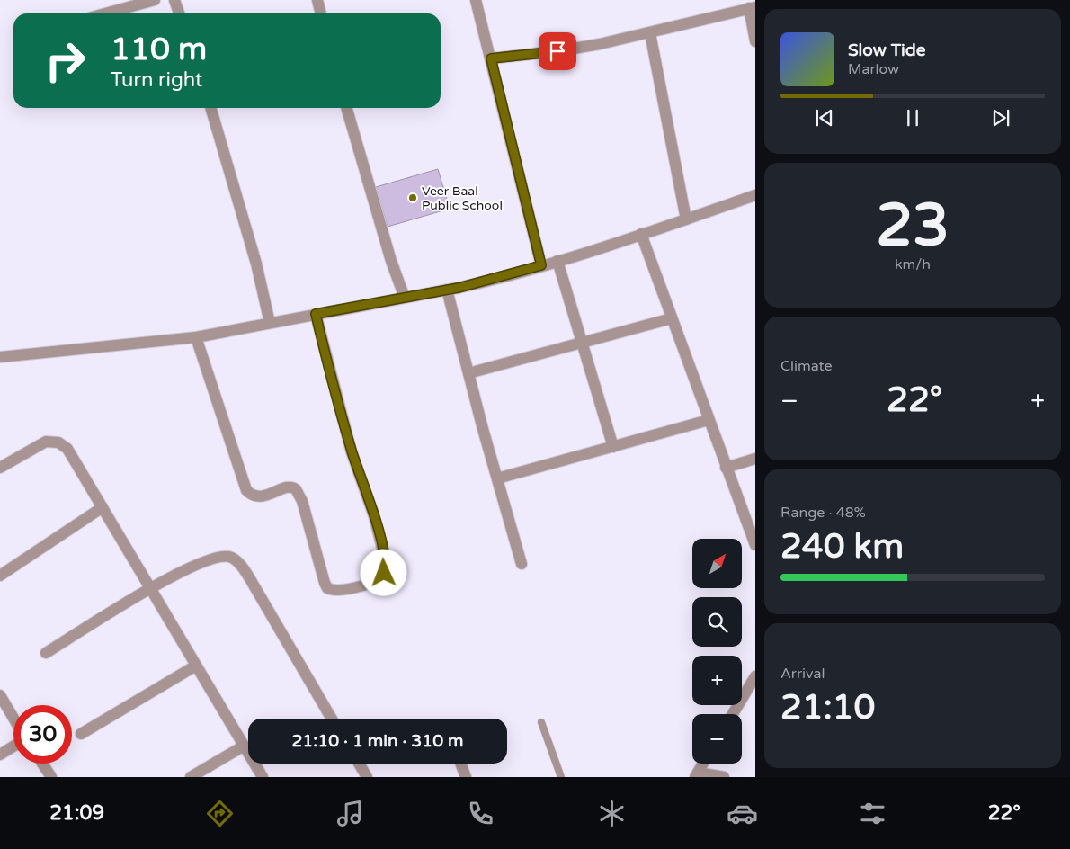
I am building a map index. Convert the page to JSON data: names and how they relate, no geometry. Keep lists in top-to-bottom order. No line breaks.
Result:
{"places":["Veer Baal Public School"],"north":"top right","page":{"turn":["110 m","Turn right"],"song":["Slow Tide","Marlow"],"tile":[["23","km/h"],"Climate",["Range · 48%","240 km"],["Arrival","21:10"]],"heat":["−","22°","+"],"map_buttons":["+","−"],"limit":"30","trip":"21:10 · 1 min · 310 m","tabs":["21:09","22°"]}}
